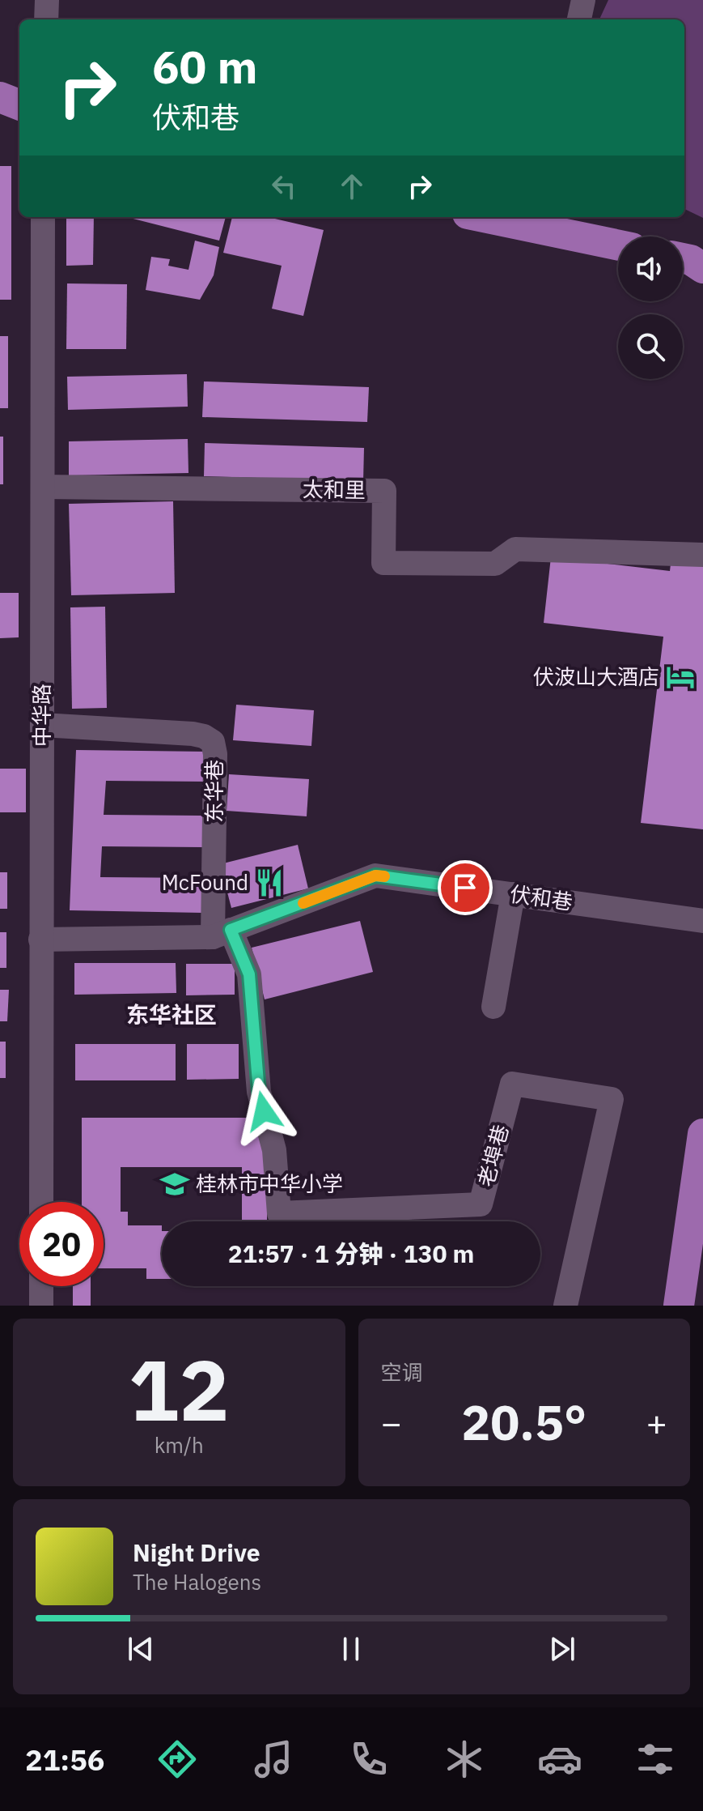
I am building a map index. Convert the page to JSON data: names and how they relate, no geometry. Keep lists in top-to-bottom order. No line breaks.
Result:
{"streets":{"street":["太和里","中华路","东华巷","伏和巷","老埠巷"]},"crossings":[["太和里","中华路"],["中华路","东华巷"],["中华路","伏和巷"],["东华巷","伏和巷"],["东华巷","老埠巷"],["伏和巷","老埠巷"]],"districts":["东华社区"],"places":{"hotel":["伏波山大酒店"],"restaurant":["McFound"],"school or university":["桂林市中华小学"]},"page":{"turn":["60 m","伏和巷"],"limit":"20","trip":"21:57 · 1 分钟 · 130 m","tile":[["12","km/h"],"空调"],"heat":["−","20.5°","+"],"song":["Night Drive","The Halogens"],"tabs":"21:56"}}
